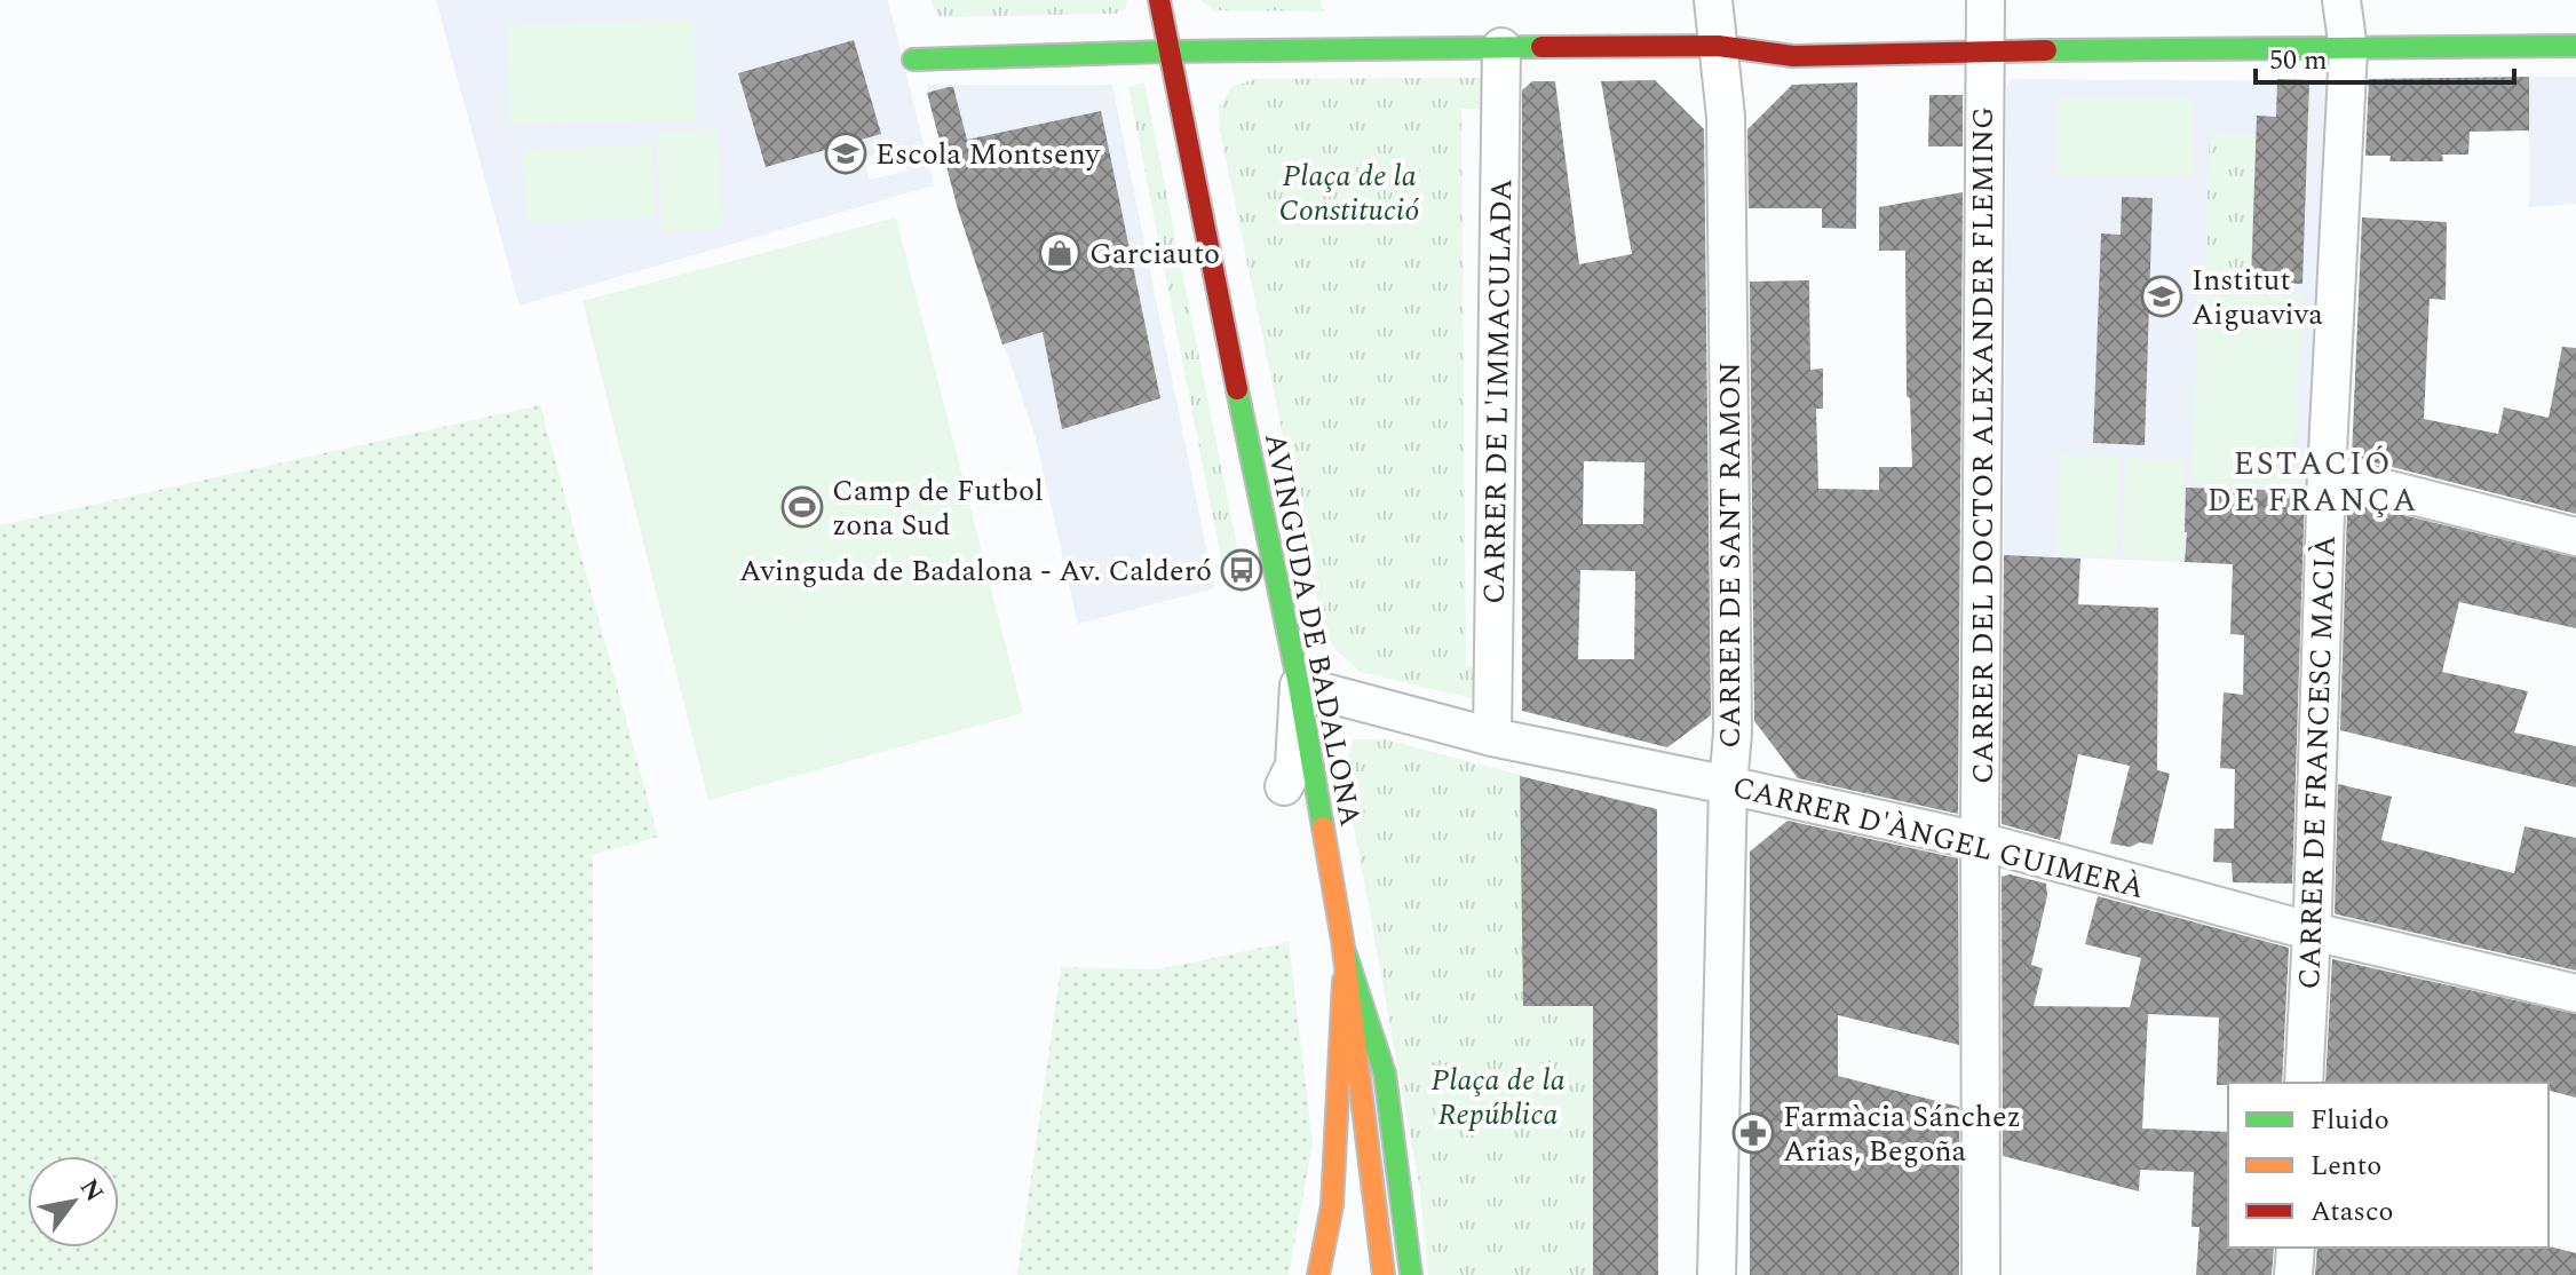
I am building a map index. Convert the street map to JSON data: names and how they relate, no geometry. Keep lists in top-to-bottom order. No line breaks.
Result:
{"streets":{"main road":["AVINGUDA DE BADALONA"],"street":["CARRER DE L'IMMACULADA","CARRER DEL DOCTOR ALEXANDER FLEMING","CARRER DE SANT RAMON","CARRER DE FRANCESC MACIÀ","CARRER D'ÀNGEL GUIMERÀ"]},"crossings":[["CARRER DE L'IMMACULADA","CARRER D'ÀNGEL GUIMERÀ"],["CARRER DEL DOCTOR ALEXANDER FLEMING","CARRER D'ÀNGEL GUIMERÀ"],["CARRER DE SANT RAMON","CARRER D'ÀNGEL GUIMERÀ"],["AVINGUDA DE BADALONA","CARRER D'ÀNGEL GUIMERÀ"],["CARRER DE FRANCESC MACIÀ","CARRER D'ÀNGEL GUIMERÀ"]],"districts":["ESTACIÓ DE FRANÇA"],"parks":["Plaça de la Constitució","Plaça de la República"],"places":{"school or university":["Escola Montseny","Institut Aiguaviva"],"shop":["Garciauto"],"sports":["Camp de Futbol zona Sud"],"bus stop":["Avinguda de Badalona - Av. Calderó"],"pharmacy":["Farmàcia Sánchez Arias, Begoña"]},"legend":["Fluido","Lento","Atasco"],"scale_bar":"50 m","north":"top right"}
